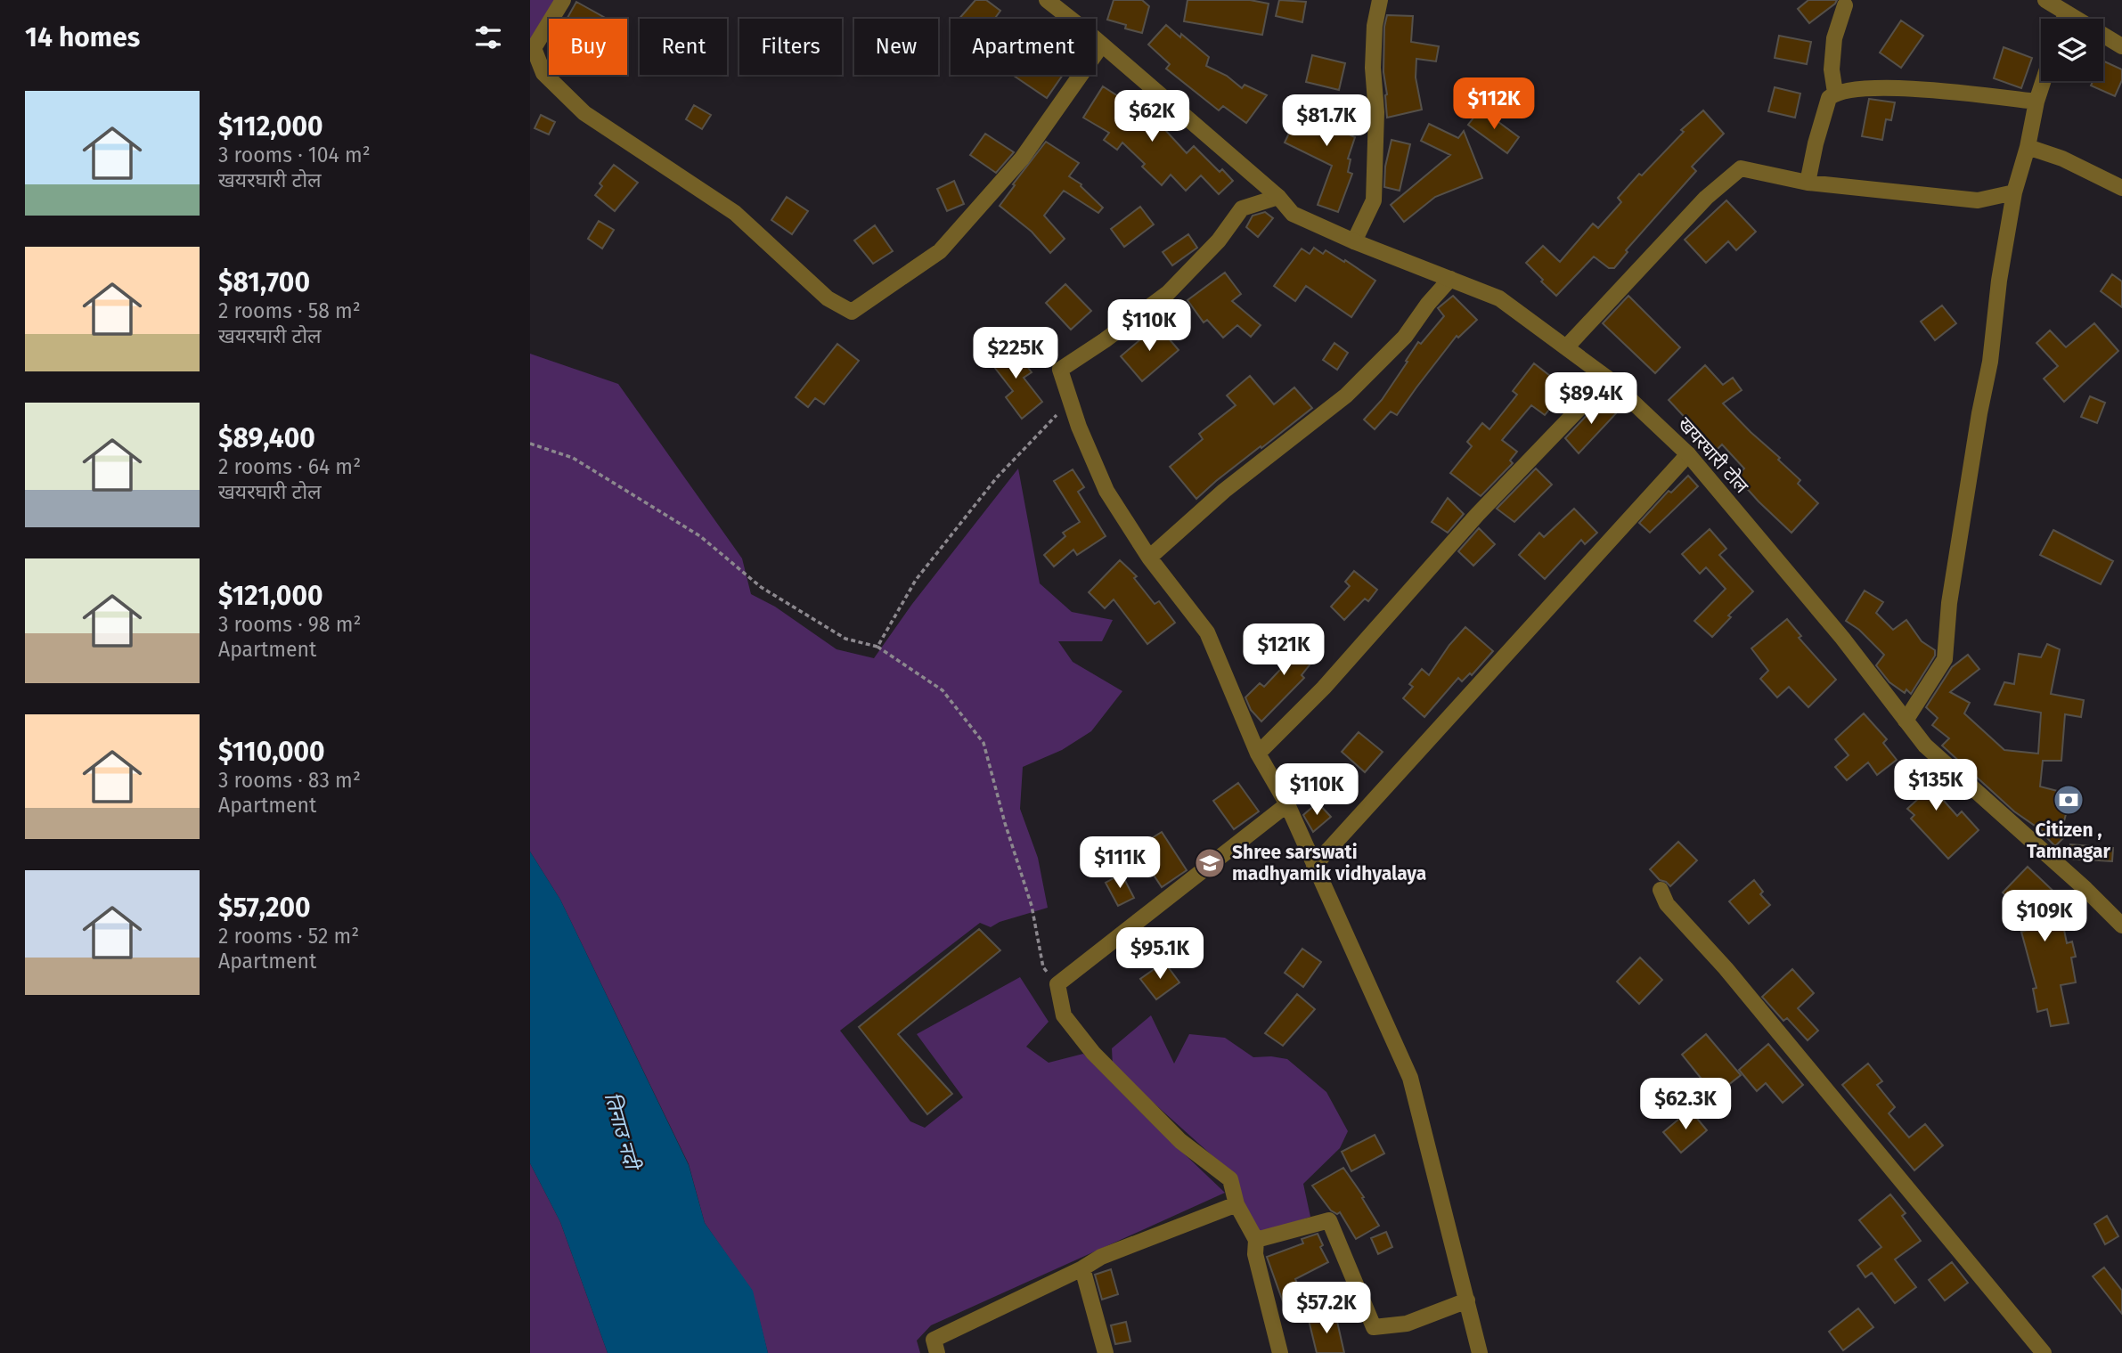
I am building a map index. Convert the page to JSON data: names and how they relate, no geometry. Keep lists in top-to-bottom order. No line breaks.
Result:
{"streets":{"street":["खयरघारी टोल"]},"water":["तिनाउ नदी"],"places":{"bank":["Citizen , Tamnagar"],"school or university":["Shree sarswati madhyamik vidhyalaya"]},"page":{"heading":"14 homes","chip":["Buy","Rent","Filters","New","Apartment"],"list":[{"name":"$112,000","note":"3 rooms · 104 m² · खयरघारी टोल"},{"name":"$81,700","note":"2 rooms · 58 m² · खयरघारी टोल"},{"name":"$89,400","note":"2 rooms · 64 m² · खयरघारी टोल"},{"name":"$121,000","note":"3 rooms · 98 m² · Apartment"},{"name":"$110,000","note":"3 rooms · 83 m² · Apartment"},{"name":"$57,200","note":"2 rooms · 52 m² · Apartment"}],"price":["$112K","$62K","$81.7K","$110K","$225K","$89.4K","$121K","$135K","$110K","$111K","$109K","$95.1K","$62.3K","$57.2K"]}}
